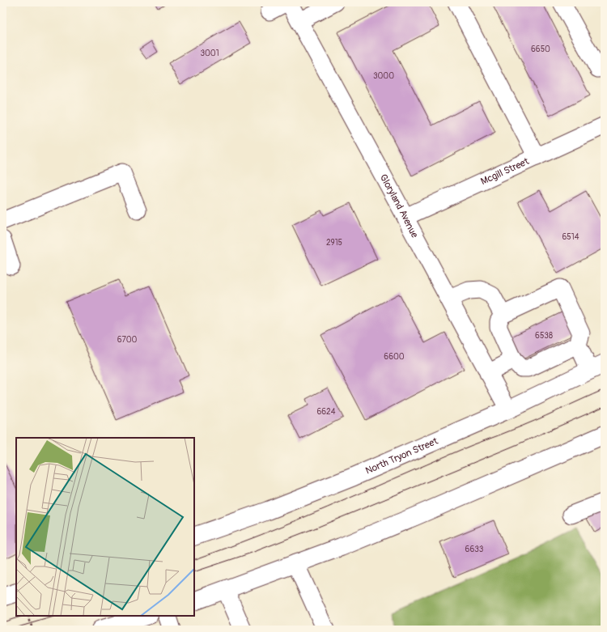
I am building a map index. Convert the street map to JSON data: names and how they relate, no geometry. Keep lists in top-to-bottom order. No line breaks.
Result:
{"streets":{"main road":["North Tryon Street"],"street":["Mcgill Street","Gloryland Avenue"]},"crossings":[["Mcgill Street","Gloryland Avenue"],["Gloryland Avenue","North Tryon Street"]],"house_numbers":["6650","3001","3000","6514","2915","6538","6700","6600","6624","6633"]}
